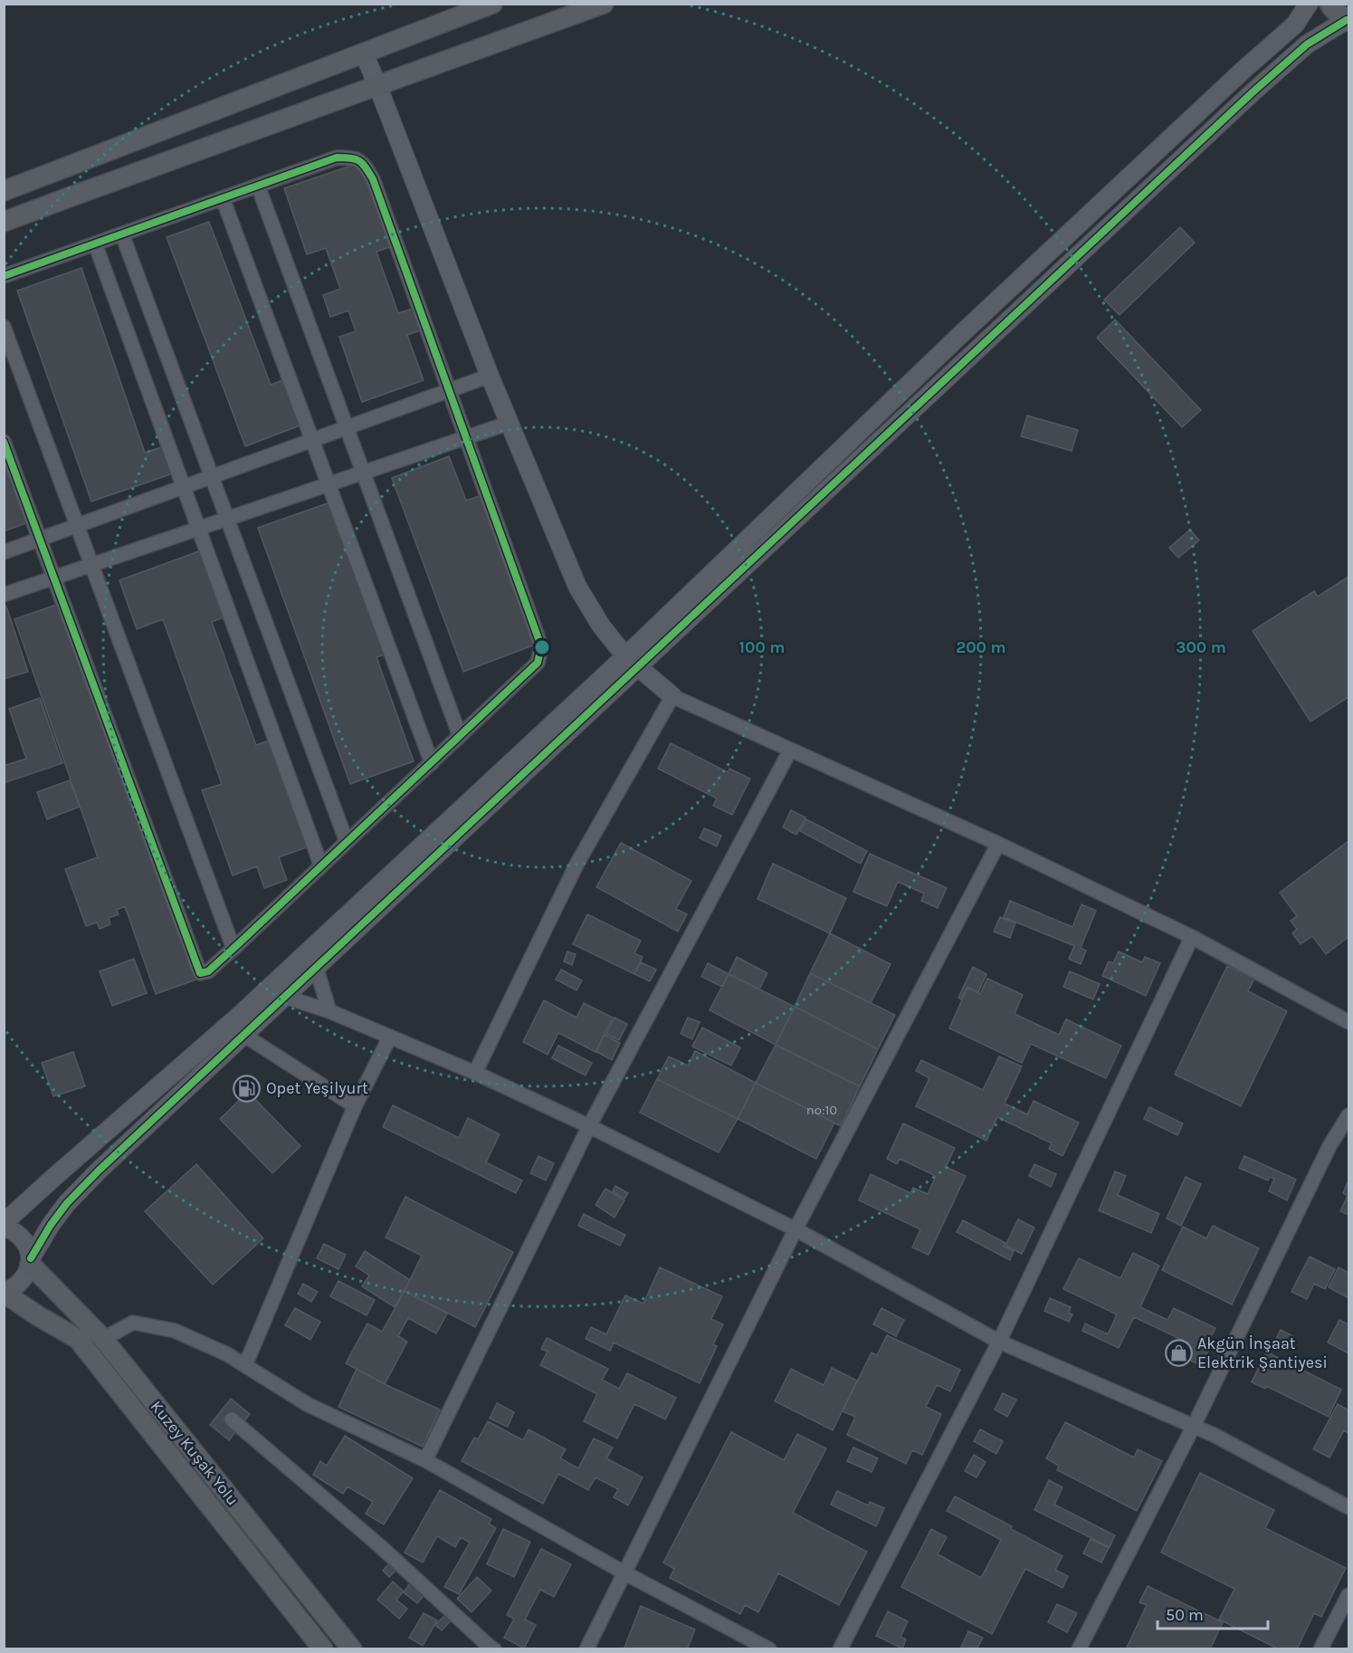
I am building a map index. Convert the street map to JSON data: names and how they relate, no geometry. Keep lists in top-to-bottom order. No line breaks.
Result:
{"streets":{"main road":["Kuzey Kuşak Yolu"]},"places":{"fuel station":["Opet Yeşilyurt"],"shop":["Akgün İnşaat Elektrik Şantiyesi"]},"house_numbers":["no:10"],"scale_bar":"50 m","rings":["100 m","200 m","300 m"]}
